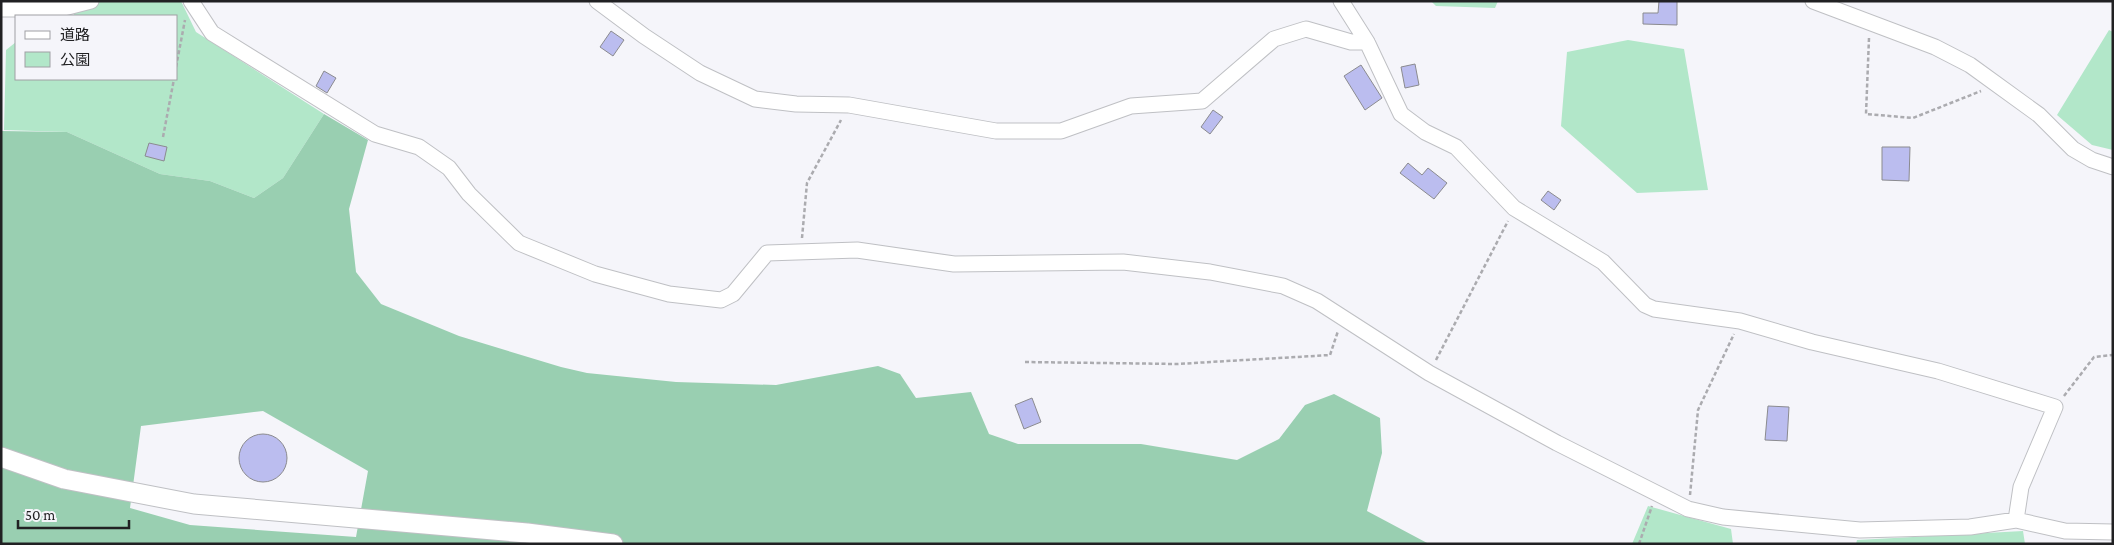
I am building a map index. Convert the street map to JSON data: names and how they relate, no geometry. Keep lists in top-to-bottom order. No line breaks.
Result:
{"legend":["道路","公園"],"scale_bar":"50 m"}
